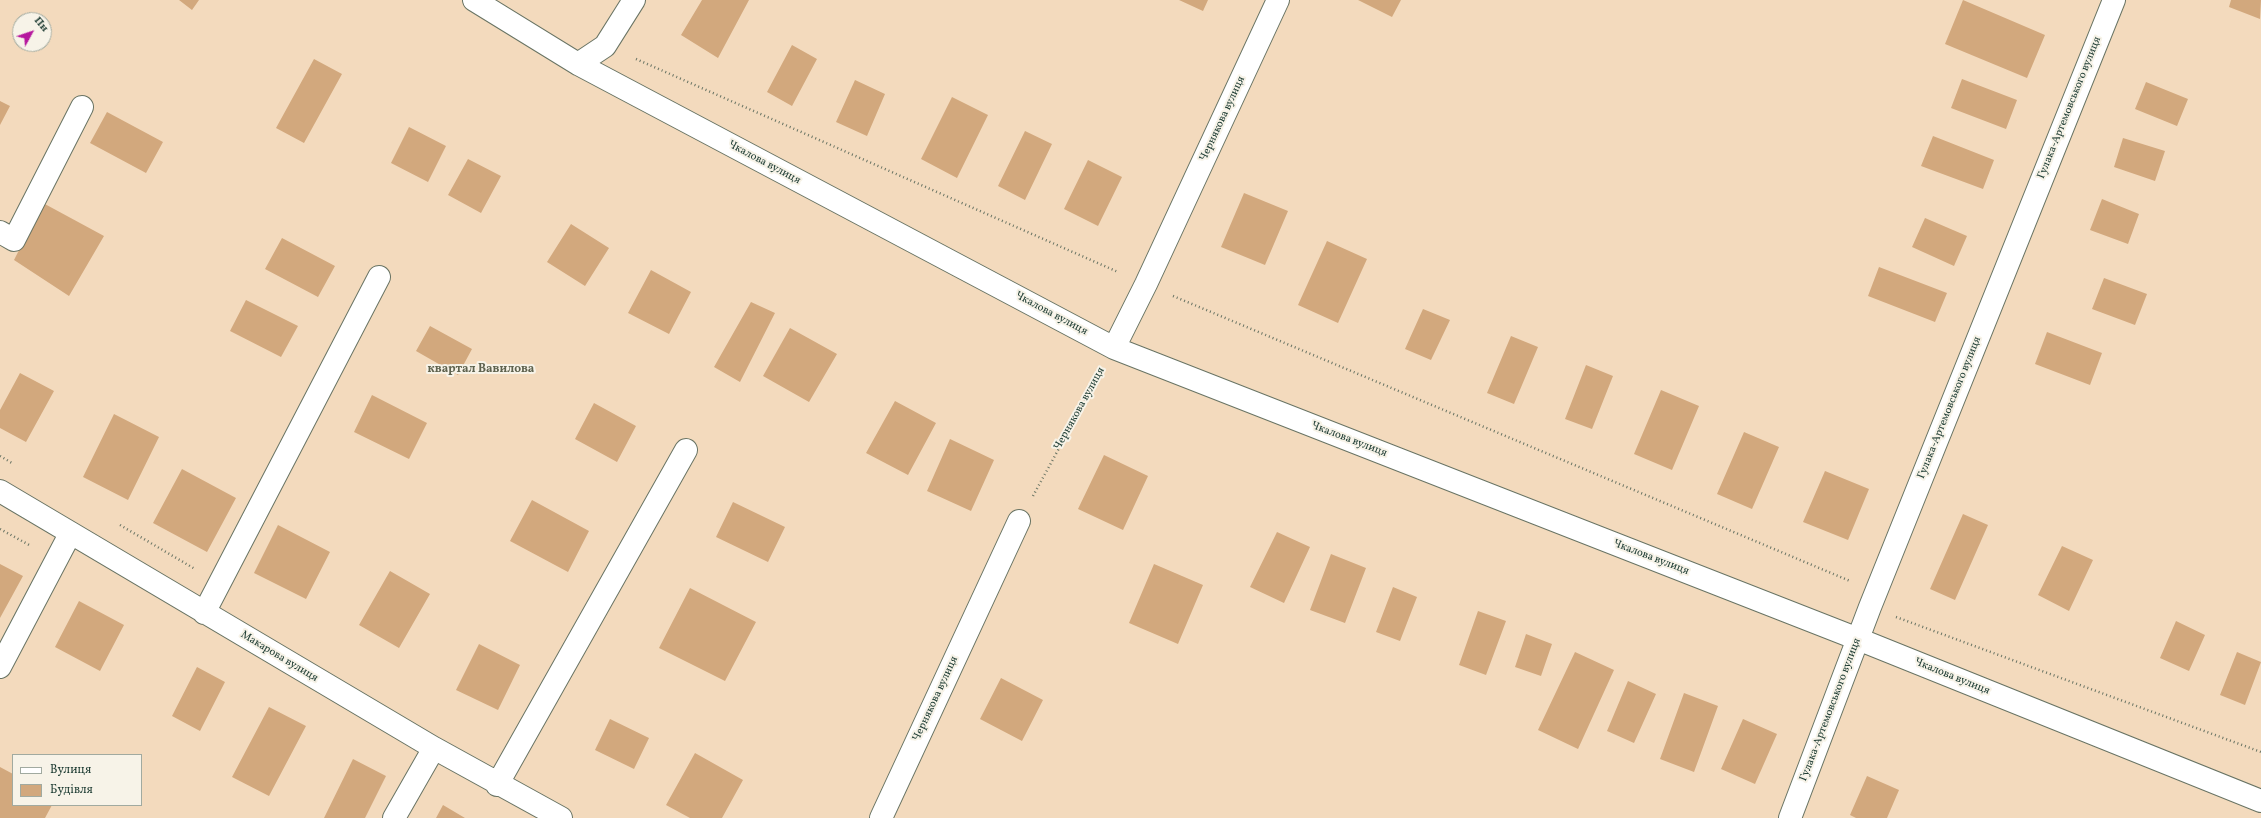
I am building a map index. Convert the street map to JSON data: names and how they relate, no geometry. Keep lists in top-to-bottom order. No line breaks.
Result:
{"streets":{"street":["Гулака-Артемовського вулиця","Чернякова вулиця","Чкалова вулиця","Макарова вулиця"]},"crossings":[["Гулака-Артемовського вулиця","Чкалова вулиця"],["Чернякова вулиця","Чкалова вулиця"]],"districts":["квартал Вавилова"],"legend":["Вулиця","Будівля"],"north":"top right"}
